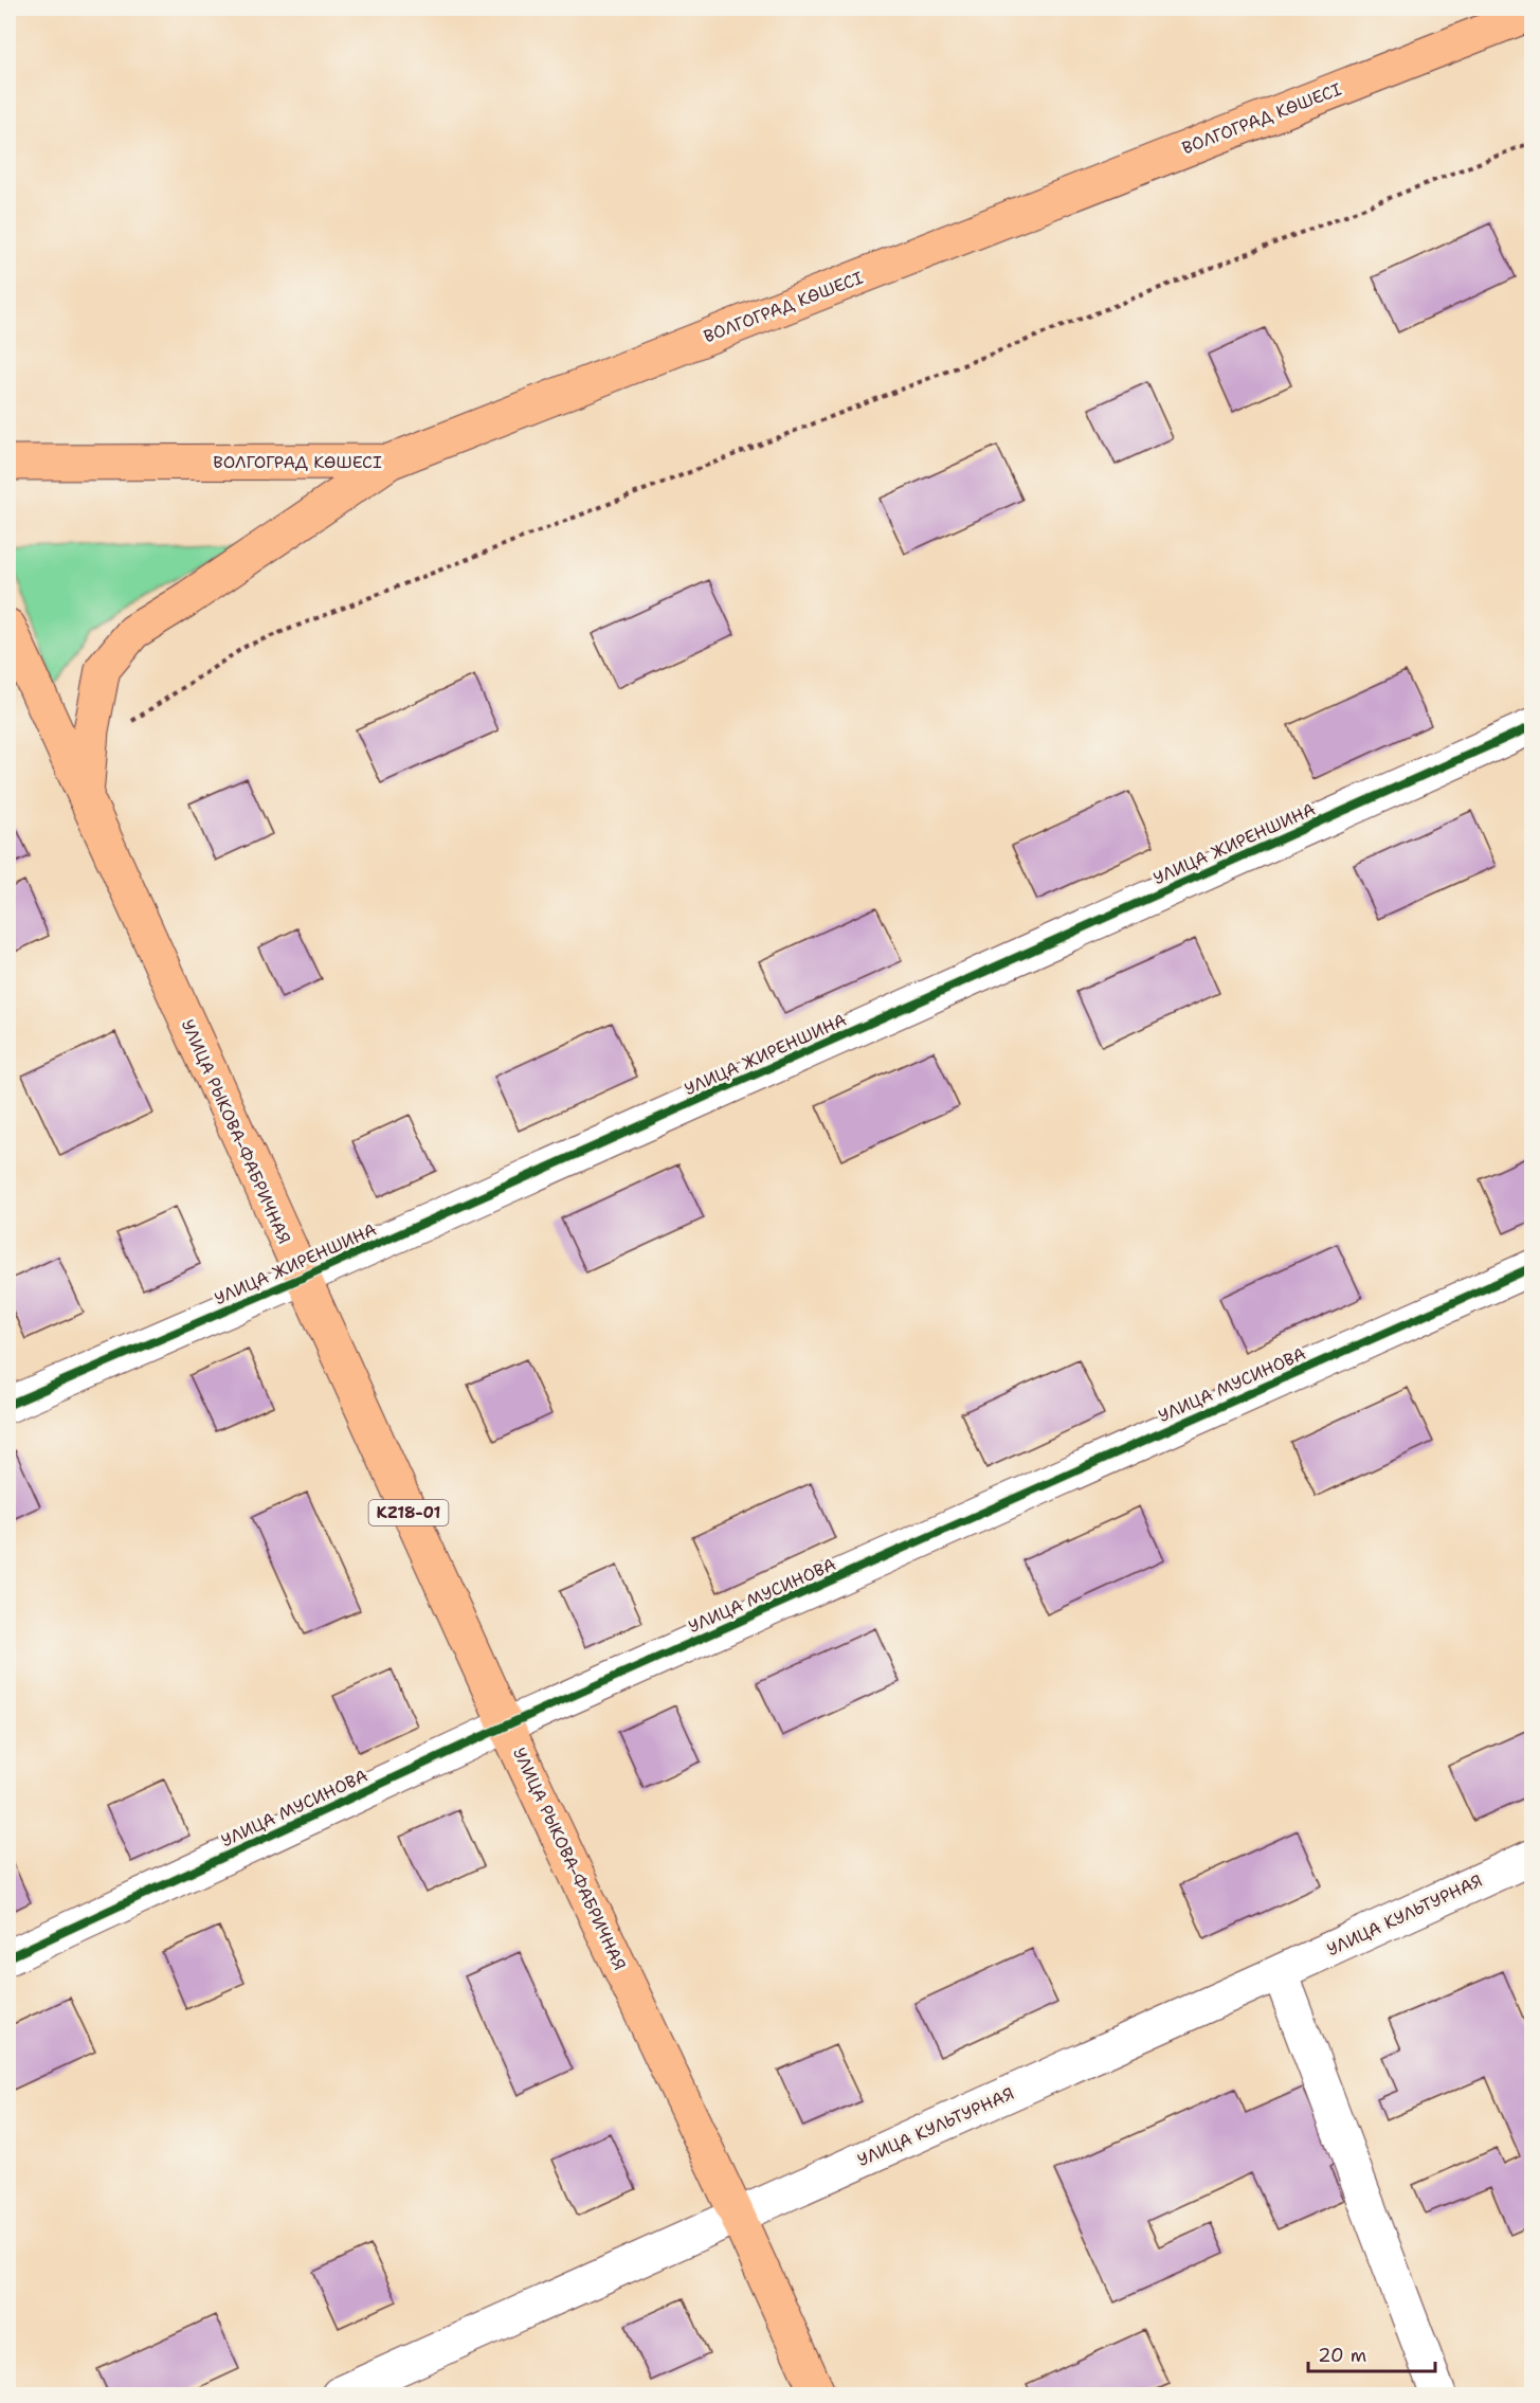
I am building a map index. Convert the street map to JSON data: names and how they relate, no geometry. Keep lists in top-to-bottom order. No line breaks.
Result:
{"streets":{"main road":["ВОЛГОГРАД КӨШЕСІ","УЛИЦА РЫКОВА-ФАБРИЧНАЯ","KZ18-01"],"street":["УЛИЦА ЖИРЕНШИНА","УЛИЦА МУСИНОВА","УЛИЦА КУЛЬТУРНАЯ"]},"crossings":[["УЛИЦА ЖИРЕНШИНА","УЛИЦА РЫКОВА-ФАБРИЧНАЯ"],["УЛИЦА РЫКОВА-ФАБРИЧНАЯ","УЛИЦА МУСИНОВА"],["УЛИЦА РЫКОВА-ФАБРИЧНАЯ","УЛИЦА КУЛЬТУРНАЯ"]],"scale_bar":"20 m"}
